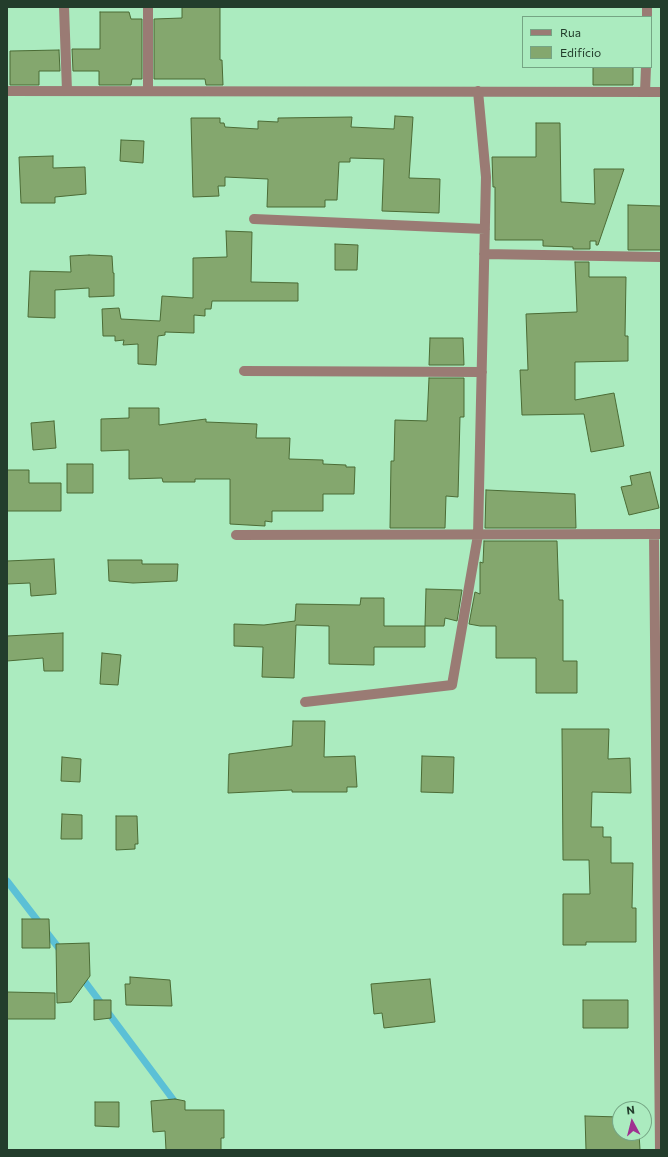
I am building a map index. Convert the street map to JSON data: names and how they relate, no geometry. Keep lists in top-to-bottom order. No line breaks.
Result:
{"legend":["Rua","Edifício"],"north":"top"}
